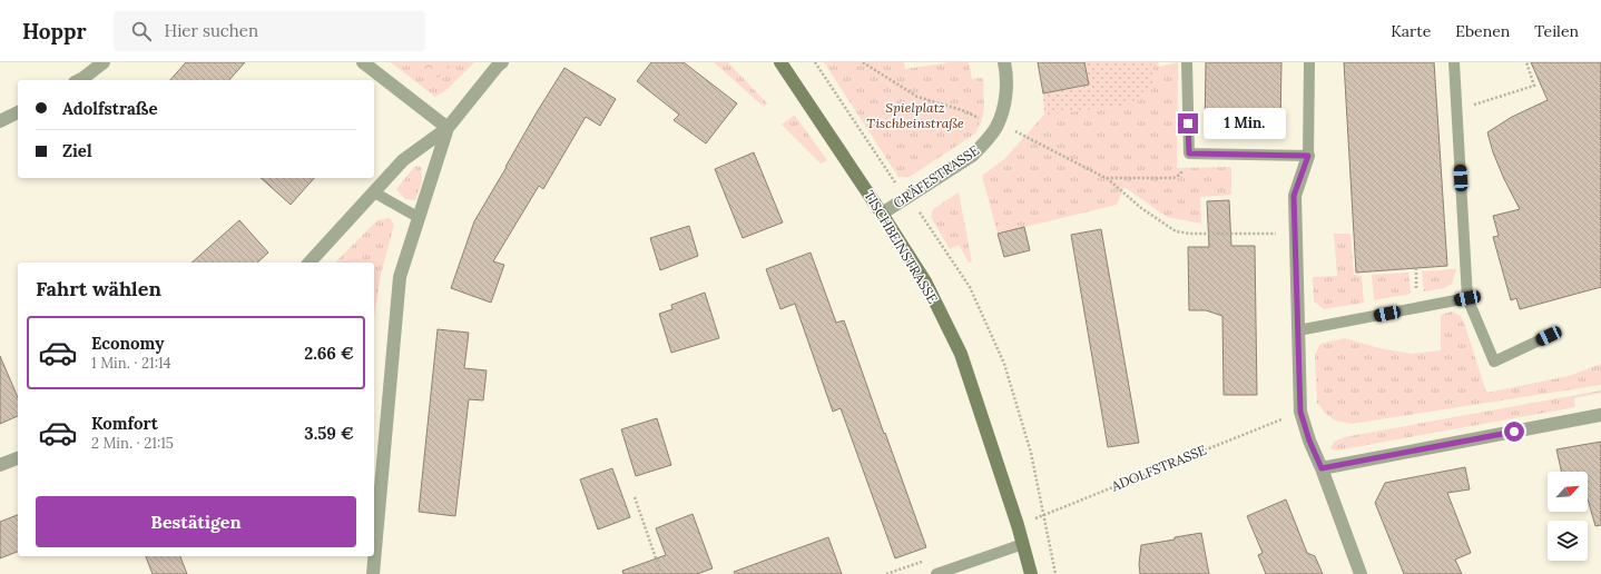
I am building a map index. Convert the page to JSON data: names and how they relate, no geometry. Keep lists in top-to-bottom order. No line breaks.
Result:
{"streets":{"main road":["TISCHBEINSTRASSE"],"street":["GRÄFESTRASSE"],"path":["ADOLFSTRASSE"]},"crossings":[["GRÄFESTRASSE","TISCHBEINSTRASSE"],["TISCHBEINSTRASSE","ADOLFSTRASSE"]],"parks":["Spielplatz Tischbeinstraße"],"north":"top right","page":{"header":"Hoppr","search":"Hier suchen","nav":["Karte","Ebenen","Teilen"],"banner":["Adolfstraße","Ziel"],"bubble":"1 Min.","heading":"Fahrt wählen","list":[{"name":"Economy","note":"1 Min. · 21:14","value":"2.66 €"},{"name":"Komfort","note":"2 Min. · 21:15","value":"3.59 €"}],"buttons":"Bestätigen"}}
